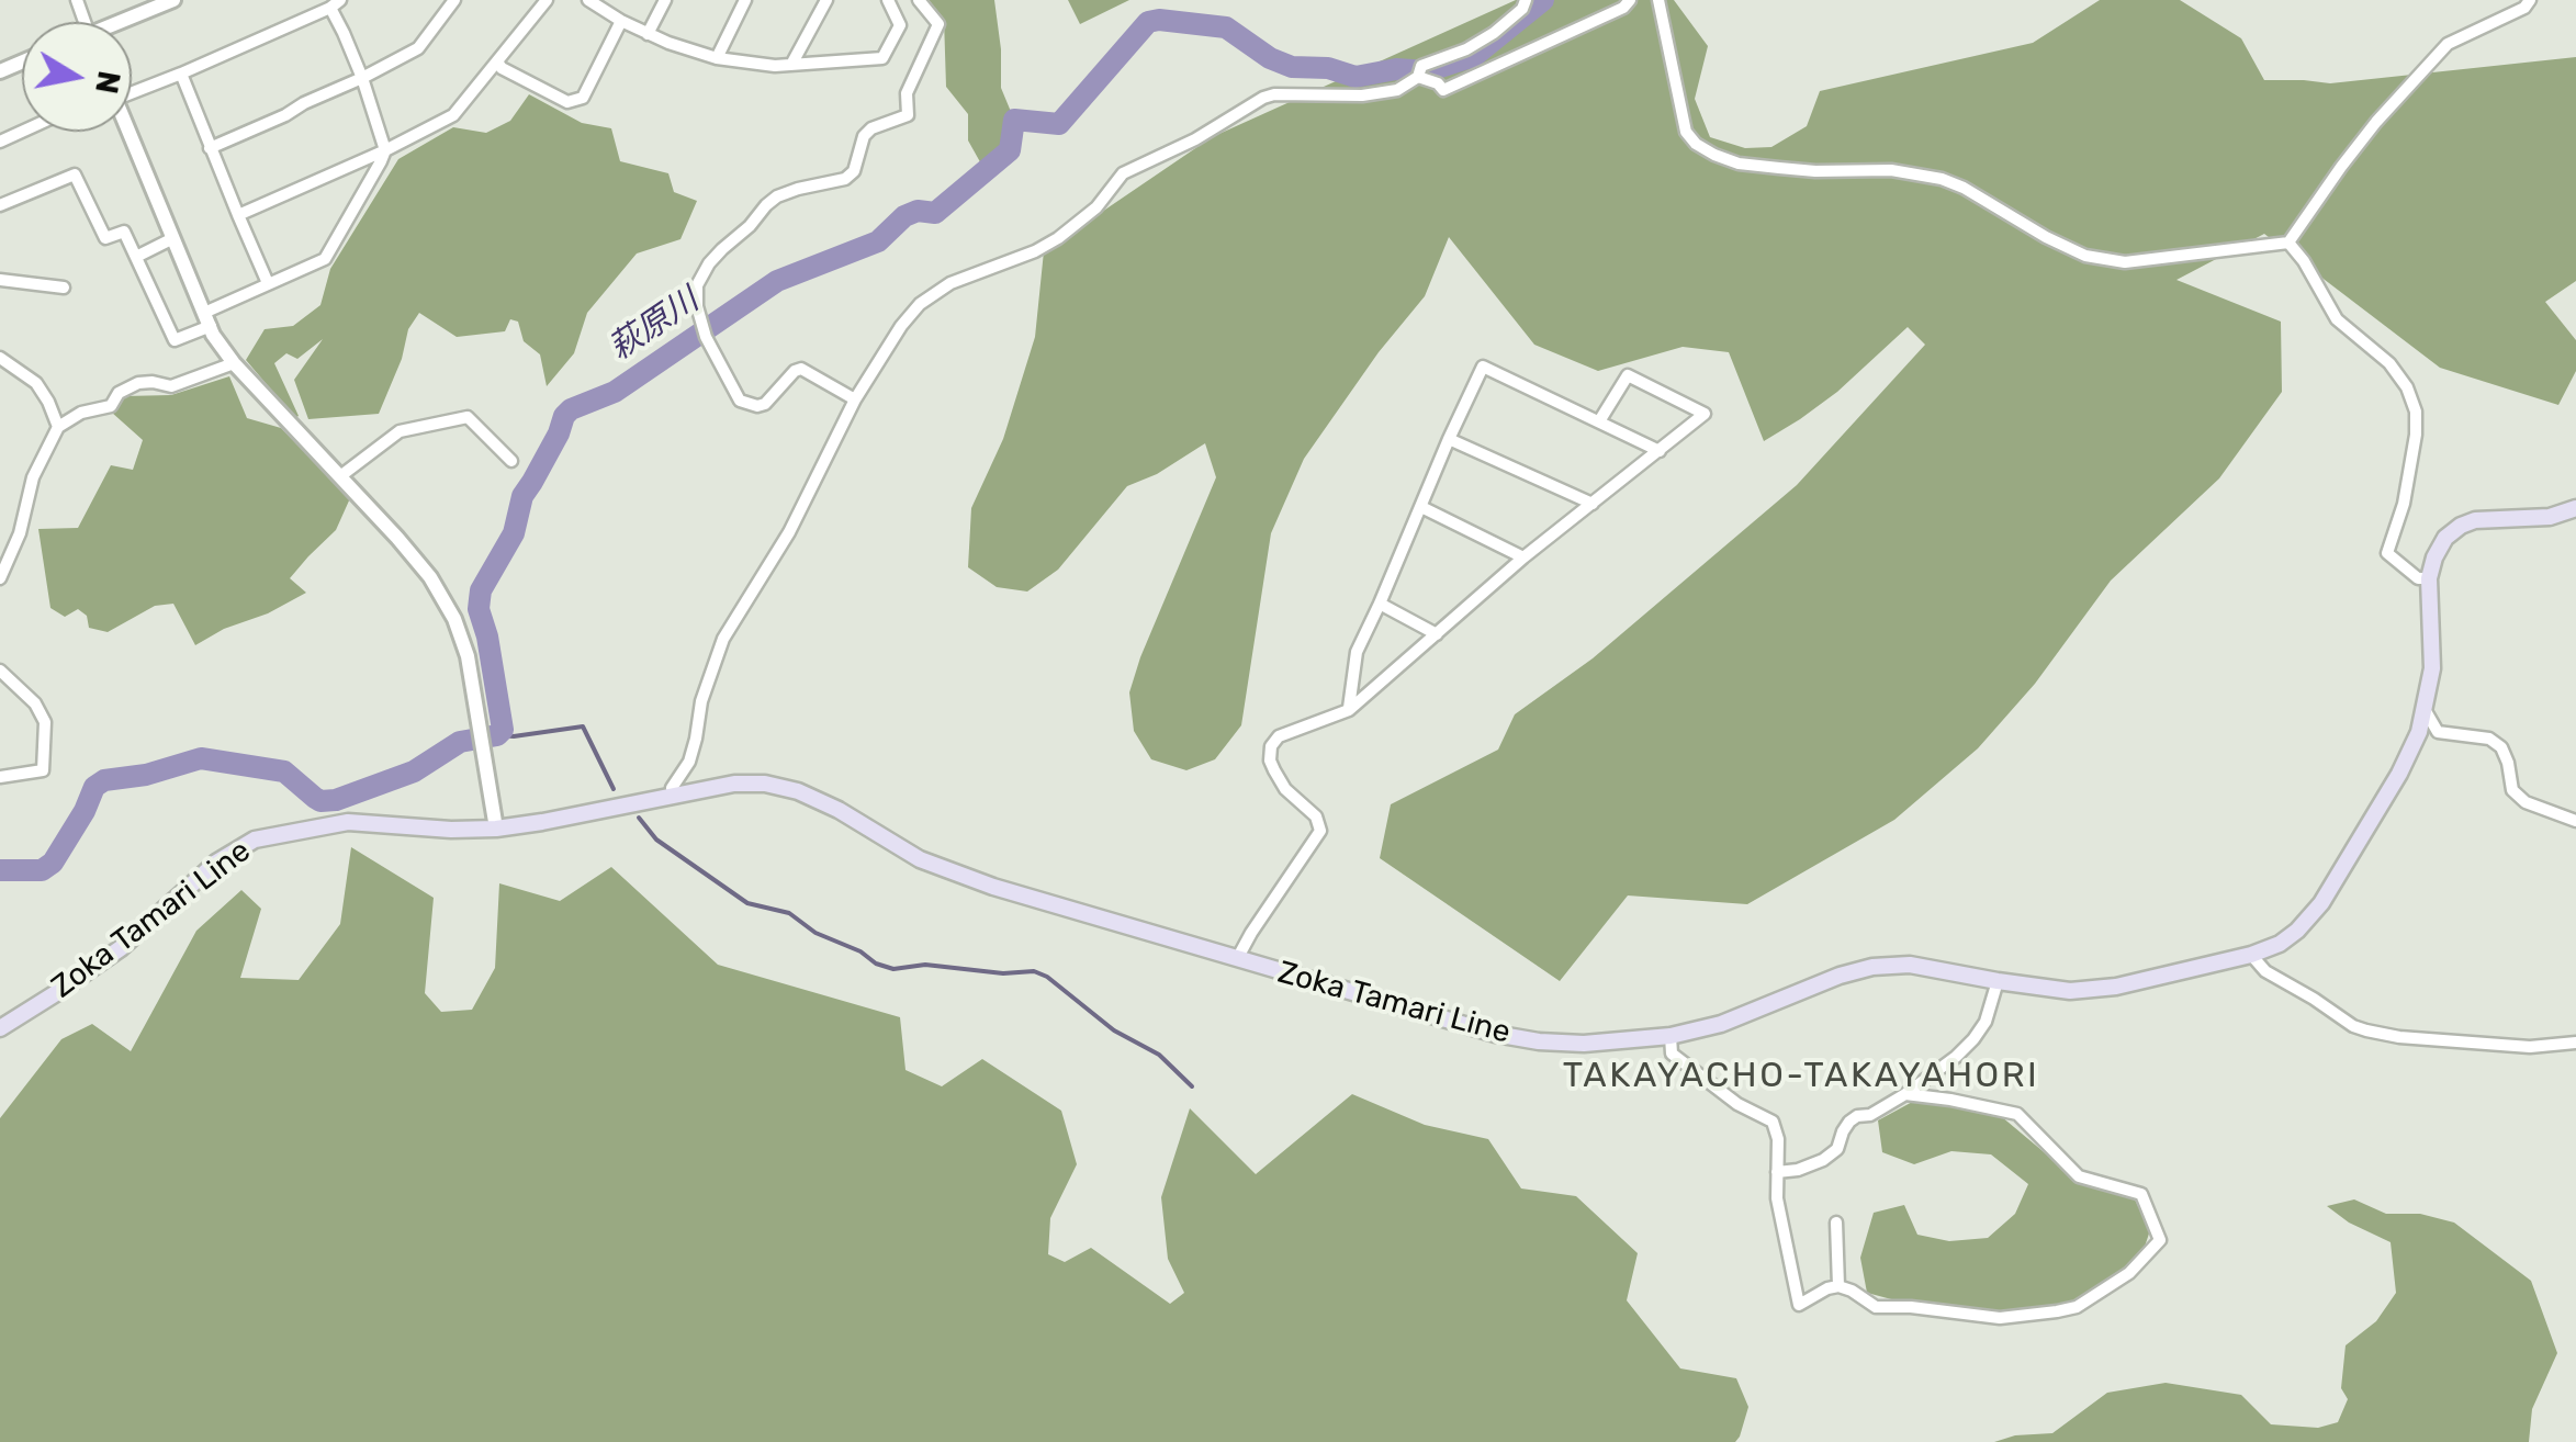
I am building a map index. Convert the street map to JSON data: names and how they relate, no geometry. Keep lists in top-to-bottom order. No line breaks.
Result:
{"streets":{"main road":["Zoka Tamari Line"]},"districts":["TAKAYACHO-TAKAYAHORI"],"water":["萩原川"],"north":"right"}
